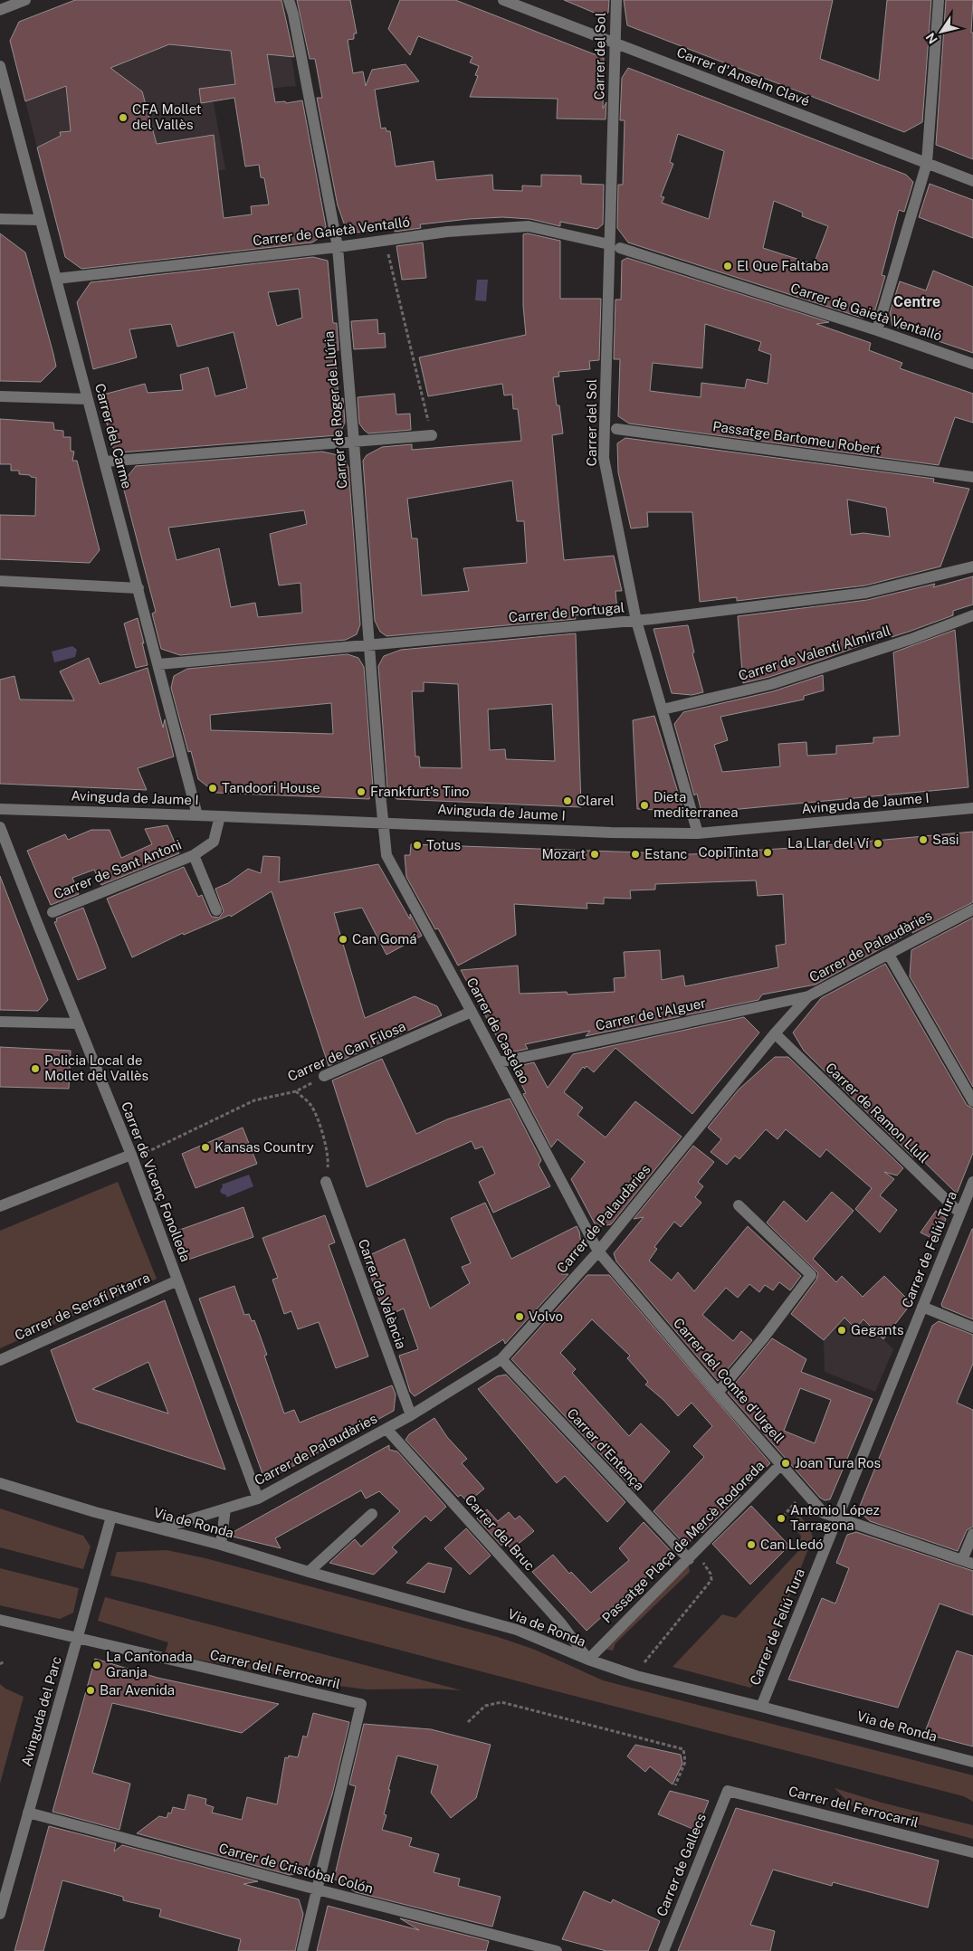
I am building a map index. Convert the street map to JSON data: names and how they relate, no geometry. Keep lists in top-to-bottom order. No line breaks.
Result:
{"streets":{"street":["Carrer del Sol","Carrer d'Anselm Clavé","Carrer de Gaietà Ventalló","Carrer de Roger de Llúria","Carrer del Carme","Passatge Bartomeu Robert","Carrer de Portugal","Carrer de Valentí Almirall","Avinguda de Jaume I","Carrer de Sant Antoni","Carrer de Palaudàries","Carrer de l'Alguer","Carrer de Castelao","Carrer de Can Filosa","Carrer de Ramon Llull","Carrer de Vicenç Fonolleda","Carrer de Feliú Tura","Carrer de València","Carrer de Serafí Pitarra","Carrer del Comte d'Urgell","Carrer d'Entença","Via de Ronda","Carrer del Bruc","Passatge Plaça de Mercè Rodoreda","Carrer del Ferrocarril","Avinguda del Parc","Carrer de Gallecs","Carrer de Cristóbal Colón"]},"crossings":[["Carrer del Sol","Carrer d'Anselm Clavé"],["Carrer del Sol","Carrer de Gaietà Ventalló"],["Carrer del Sol","Carrer de Portugal"],["Carrer del Sol","Carrer de Valentí Almirall"],["Carrer del Sol","Avinguda de Jaume I"],["Carrer de Gaietà Ventalló","Carrer de Roger de Llúria"],["Carrer de Gaietà Ventalló","Carrer del Carme"],["Carrer de Roger de Llúria","Carrer de Portugal"],["Carrer de Roger de Llúria","Avinguda de Jaume I"],["Carrer de Roger de Llúria","Carrer de Castelao"],["Carrer del Carme","Carrer de Portugal"],["Carrer del Carme","Avinguda de Jaume I"],["Avinguda de Jaume I","Carrer de Sant Antoni"],["Avinguda de Jaume I","Carrer de Castelao"],["Carrer de Palaudàries","Carrer de l'Alguer"],["Carrer de Palaudàries","Carrer de Castelao"],["Carrer de Palaudàries","Carrer de Ramon Llull"],["Carrer de Palaudàries","Carrer de Vicenç Fonolleda"],["Carrer de Palaudàries","Carrer de València"],["Carrer de Palaudàries","Carrer del Comte d'Urgell"],["Carrer de Palaudàries","Carrer d'Entença"],["Carrer de Palaudàries","Via de Ronda"],["Carrer de Palaudàries","Carrer del Bruc"],["Carrer de l'Alguer","Carrer de Castelao"],["Carrer de Castelao","Carrer de Can Filosa"],["Carrer de Castelao","Carrer del Comte d'Urgell"],["Carrer de Can Filosa","Carrer de Vicenç Fonolleda"],["Carrer de Ramon Llull","Carrer de Feliú Tura"],["Carrer de Vicenç Fonolleda","Carrer de Serafí Pitarra"],["Carrer de Feliú Tura","Carrer del Comte d'Urgell"],["Carrer de Feliú Tura","Via de Ronda"],["Carrer del Comte d'Urgell","Passatge Plaça de Mercè Rodoreda"],["Carrer d'Entença","Passatge Plaça de Mercè Rodoreda"],["Via de Ronda","Carrer del Bruc"],["Via de Ronda","Passatge Plaça de Mercè Rodoreda"],["Via de Ronda","Avinguda del Parc"],["Carrer del Bruc","Passatge Plaça de Mercè Rodoreda"],["Carrer del Ferrocarril","Avinguda del Parc"],["Carrer del Ferrocarril","Carrer de Gallecs"],["Carrer del Ferrocarril","Carrer de Cristóbal Colón"],["Avinguda del Parc","Carrer de Cristóbal Colón"]],"districts":["Centre"],"places":["CFA Mollet del Vallès","El Que Faltaba","Tandoori House","Frankfurt's Tino","Clarel","Dieta mediterranea","Sasi","La Llar del Ví","Totus","CopiTinta","Mozart","Estanc","Can Gomá","Policia Local de Mollet del Vallès","Kansas Country","Volvo","Gegants","Joan Tura Ros","Antonio López Tarragona","Can Lledó","La Cantonada Granja","Bar Avenida"],"north":"bottom left"}
